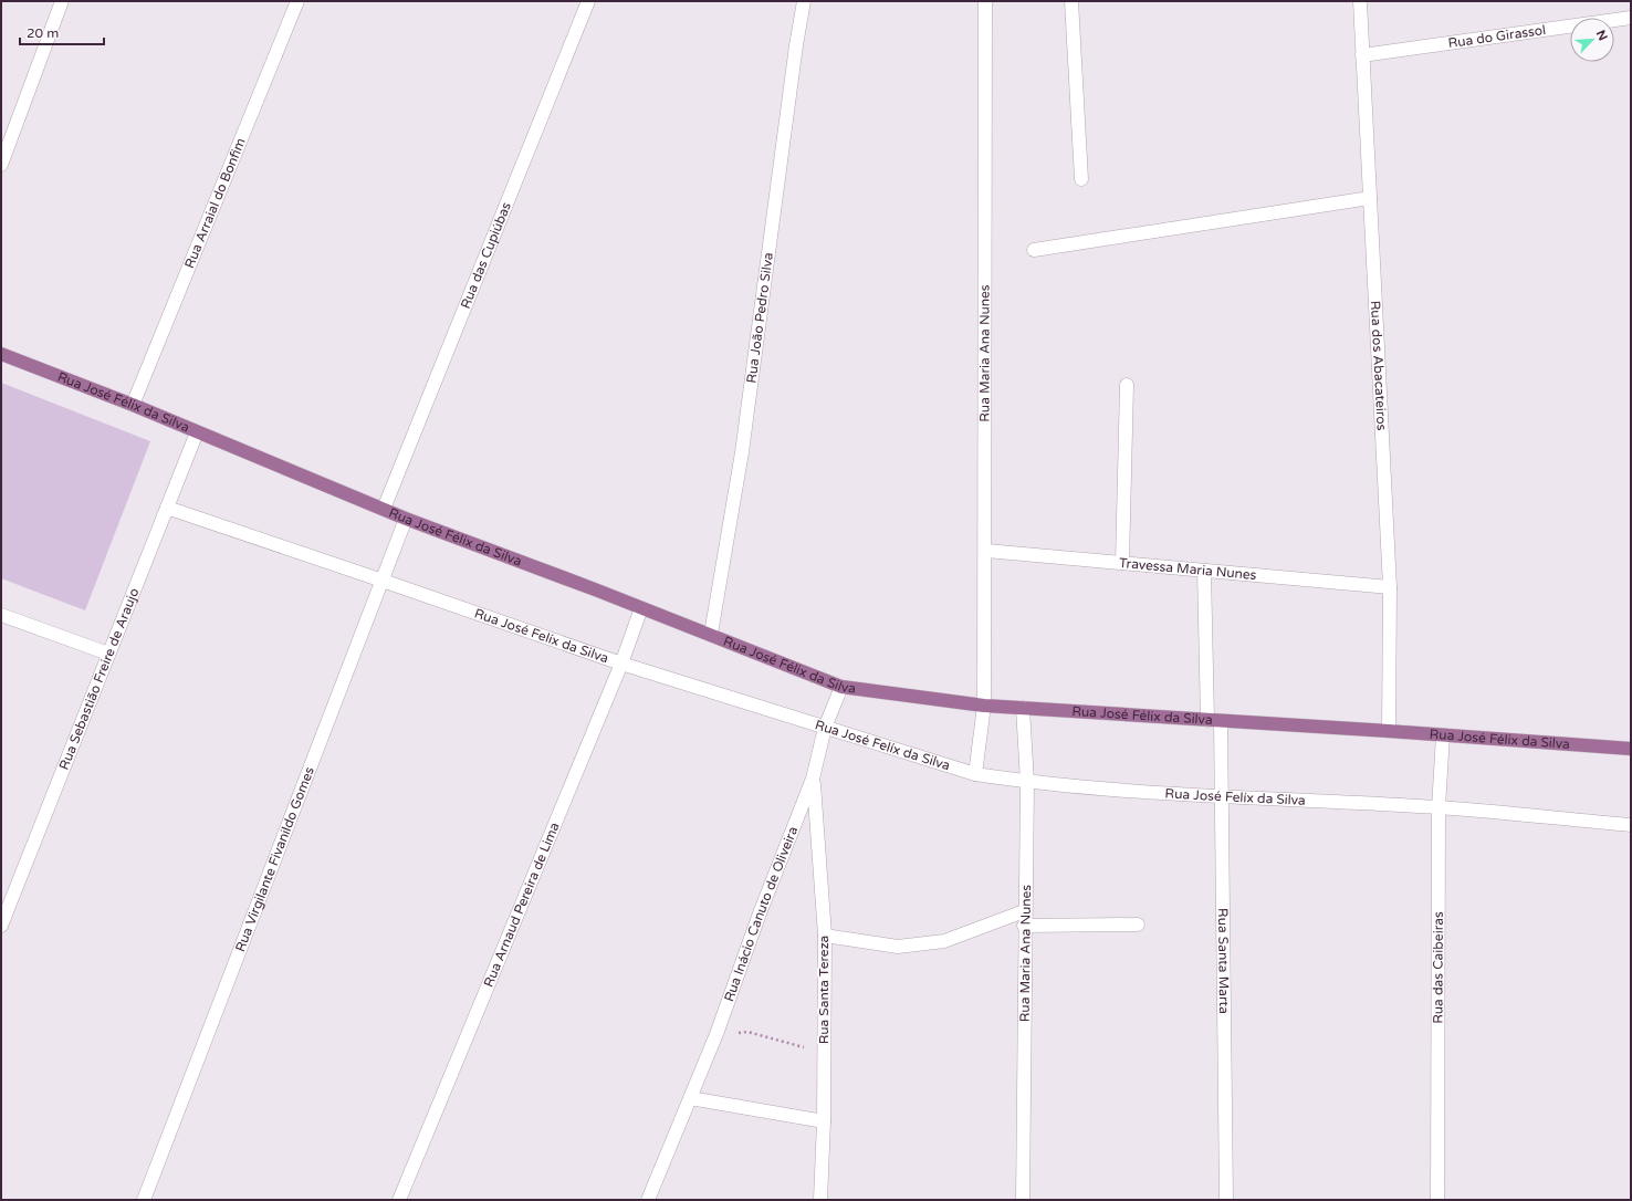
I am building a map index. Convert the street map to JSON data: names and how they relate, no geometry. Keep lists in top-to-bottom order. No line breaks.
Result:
{"streets":{"main road":["Rua José Félix da Silva"],"street":["Rua do Girassol","Rua Arraial do Bonfim","Rua das Cupiúbas","Rua João Pedro Silva","Rua Maria Ana Nunes","Rua dos Abacateiros","Travessa Maria Nunes","Rua José Felíx da Silva","Rua Sebastião Freire de Araujo","Rua Virgilante Fivanildo Gomes","Rua Arnaud Pereira de Lima","Rua Inácio Canuto de Oliveira","Rua Santa Marta","Rua das Caibeiras","Rua Santa Tereza"]},"crossings":[["Rua do Girassol","Rua dos Abacateiros"],["Rua Arraial do Bonfim","Rua José Félix da Silva"],["Rua das Cupiúbas","Rua José Félix da Silva"],["Rua João Pedro Silva","Rua José Félix da Silva"],["Rua Maria Ana Nunes","Rua José Félix da Silva"],["Rua Maria Ana Nunes","Travessa Maria Nunes"],["Rua Maria Ana Nunes","Rua José Felíx da Silva"],["Rua dos Abacateiros","Rua José Félix da Silva"],["Rua dos Abacateiros","Travessa Maria Nunes"],["Rua José Félix da Silva","Rua Sebastião Freire de Araujo"],["Rua José Félix da Silva","Rua Virgilante Fivanildo Gomes"],["Rua José Félix da Silva","Rua Arnaud Pereira de Lima"],["Rua José Félix da Silva","Rua Inácio Canuto de Oliveira"],["Rua José Félix da Silva","Rua Santa Marta"],["Rua José Félix da Silva","Rua das Caibeiras"],["Travessa Maria Nunes","Rua Santa Marta"],["Rua José Felíx da Silva","Rua Sebastião Freire de Araujo"],["Rua José Felíx da Silva","Rua Virgilante Fivanildo Gomes"],["Rua José Felíx da Silva","Rua Arnaud Pereira de Lima"],["Rua José Felíx da Silva","Rua Inácio Canuto de Oliveira"],["Rua José Felíx da Silva","Rua Santa Marta"],["Rua José Felíx da Silva","Rua das Caibeiras"],["Rua Inácio Canuto de Oliveira","Rua Santa Tereza"]],"scale_bar":"20 m","north":"top right"}
